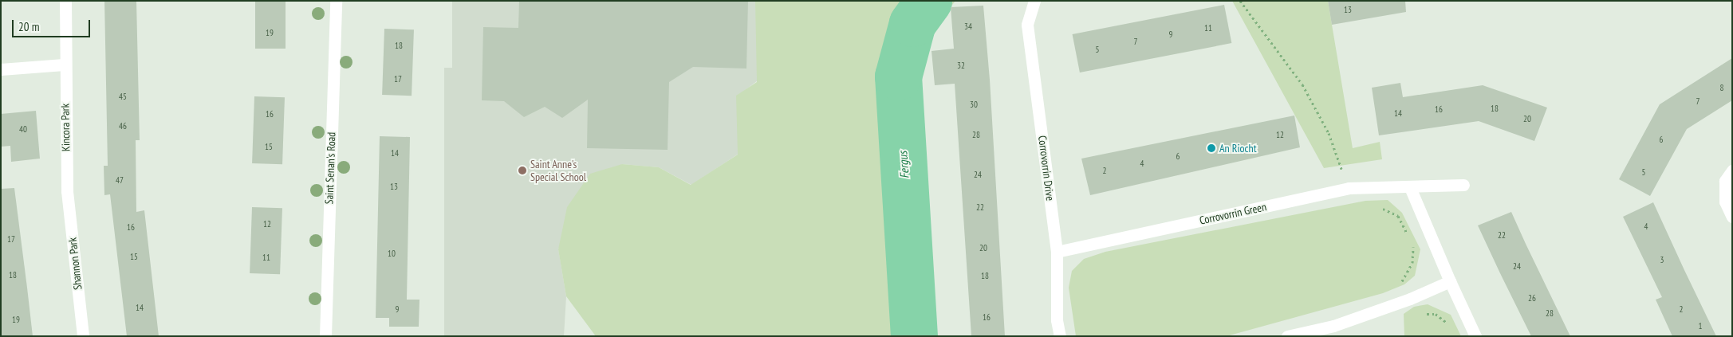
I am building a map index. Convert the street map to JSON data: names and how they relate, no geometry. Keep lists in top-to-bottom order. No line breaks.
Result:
{"streets":{"street":["Kincora Park","Saint Senan's Road","Corrovorrin Drive","Corrovorrin Green","Shannon Park"]},"crossings":[["Kincora Park","Shannon Park"],["Corrovorrin Drive","Corrovorrin Green"]],"water":["Fergus"],"places":["An Riocht","Saint Anne's Special School"],"house_numbers":["13","34","11","19","9","7","18","5","32","17","8","45","7","30","18","16","14","16","20","46","40","28","12","6","15","14","6","4","2","5","24","47","13","22","12","4","16","22","17","20","10","15","11","3","24","18","18","26","14","9","2","28","16","19","1"],"scale_bar":"20 m"}
